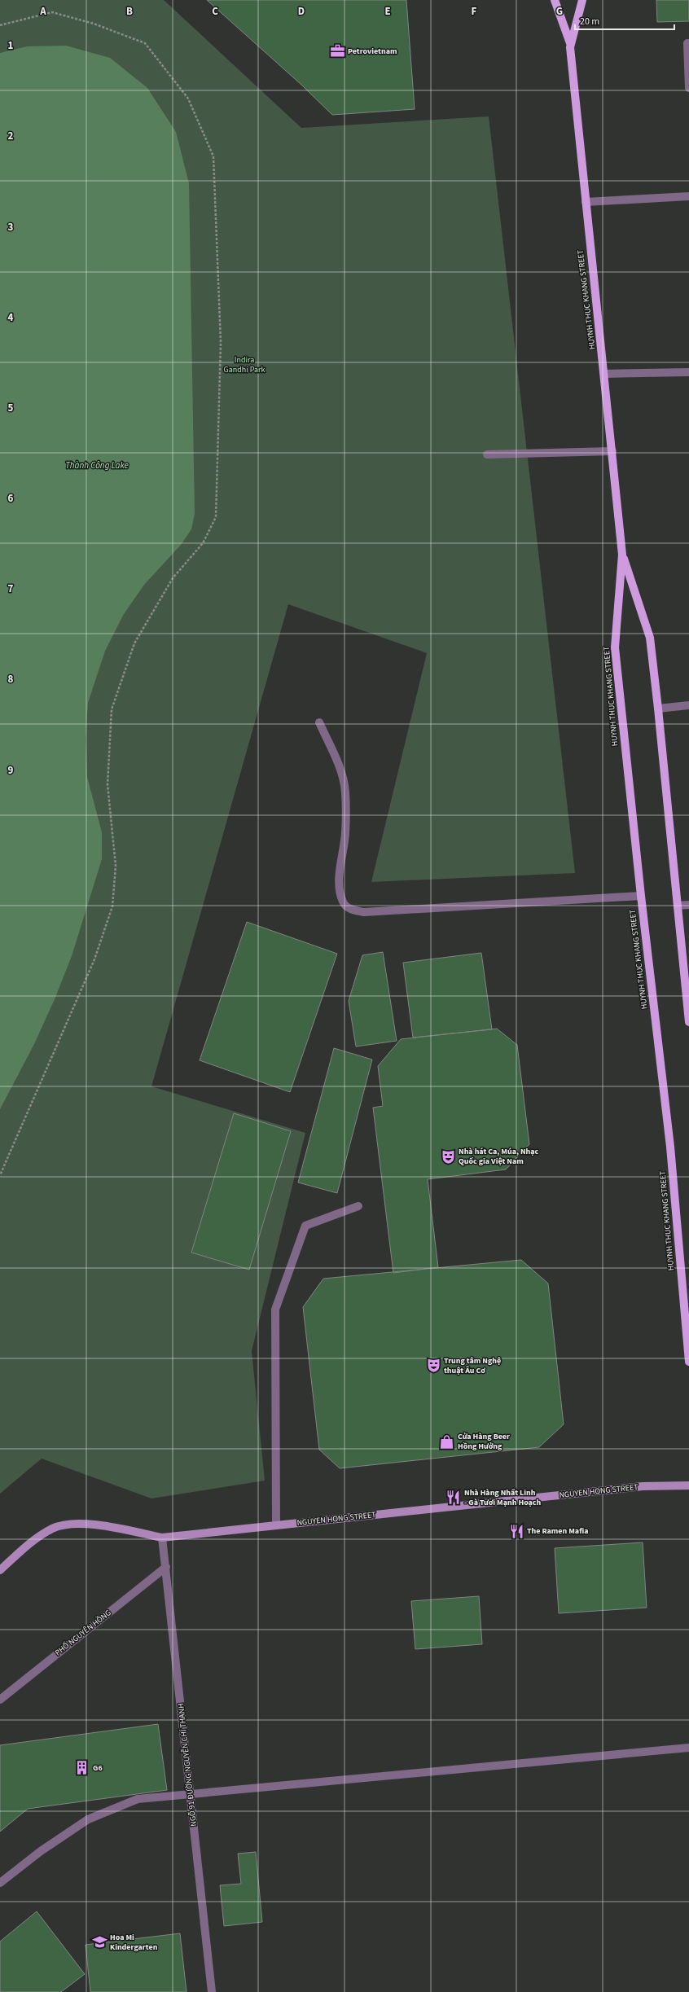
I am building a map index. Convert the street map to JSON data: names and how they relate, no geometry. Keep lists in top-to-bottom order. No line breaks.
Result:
{"streets":{"main road":["HUYNH THUC KHANG STREET"],"street":["NGUYEN HONG STREET","PHỐ NGUYÊN HỒNG","NGÕ 91 ĐƯỜNG NGUYỄN CHÍ THANH"]},"crossings":[["NGUYEN HONG STREET","NGÕ 91 ĐƯỜNG NGUYỄN CHÍ THANH"],["PHỐ NGUYÊN HỒNG","NGÕ 91 ĐƯỜNG NGUYỄN CHÍ THANH"]],"water":["Thành Công Lake"],"parks":["Indira Gandhi Park"],"places":{"office":["Petrovietnam"],"theatre":["Nhà hát Ca, Múa, Nhạc Quốc gia Việt Nam","Trung tâm Nghệ thuật Âu Cơ"],"shop":["Cửa Hàng Beer Hồng Hưởng"],"restaurant":["Nhà Hàng Nhất Linh - Gà Tươi Mạnh Hoạch","The Ramen Mafia"],"building":["G6"],"school or university":["Hoa Mi Kindergarten"]},"scale_bar":"20 m","grid":{"columns":["A","B","C","D","E","F","G"],"rows":["1","2","3","4","5","6","7","8","9"]}}
